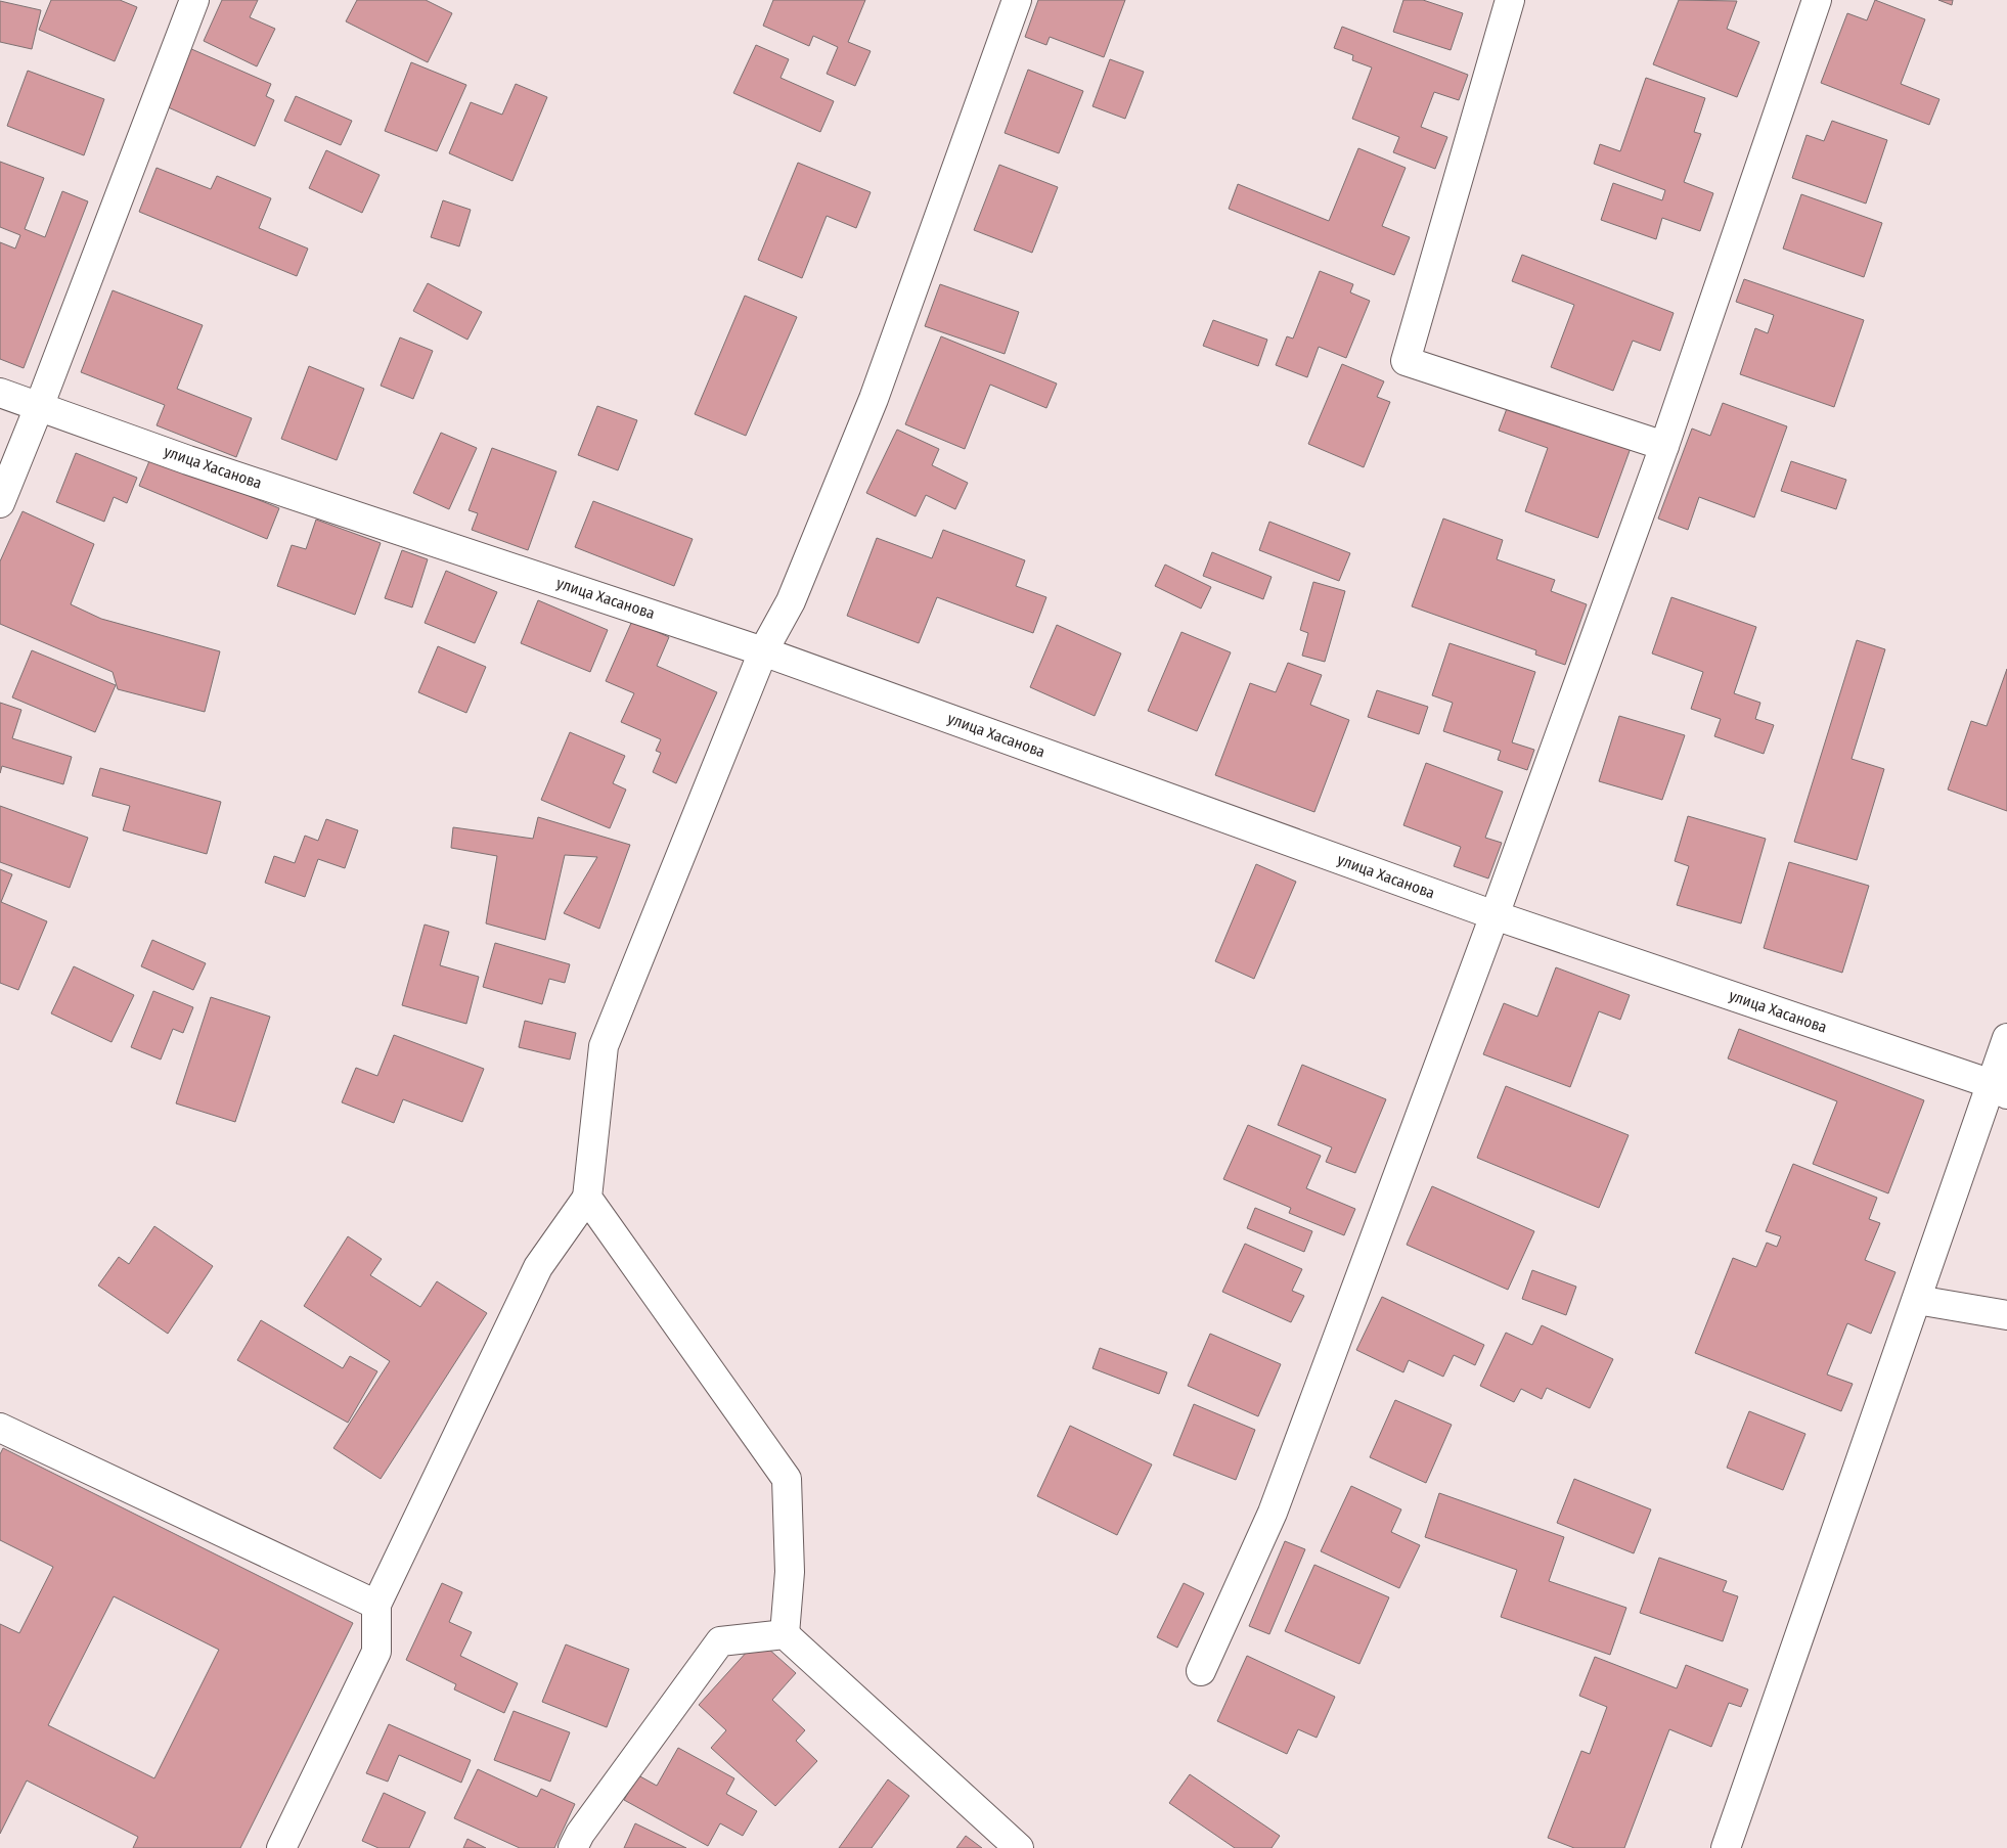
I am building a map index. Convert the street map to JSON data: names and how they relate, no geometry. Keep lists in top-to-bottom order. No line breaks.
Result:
{"streets":{"street":["улица Хасанова"]}}
